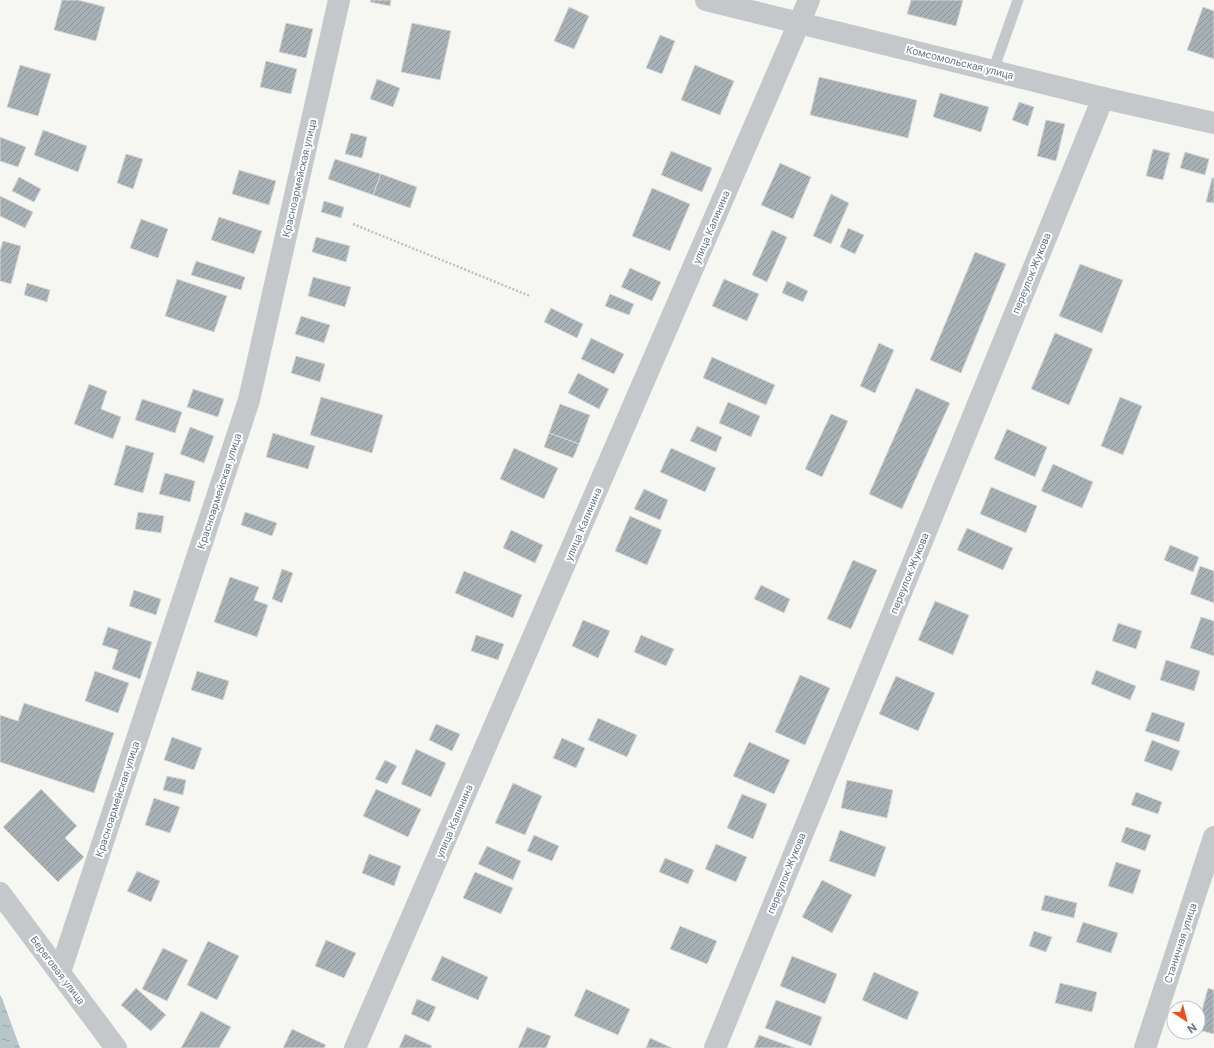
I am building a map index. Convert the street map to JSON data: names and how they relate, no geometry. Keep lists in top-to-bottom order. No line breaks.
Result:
{"streets":{"street":["Комсомольская улица","Красноармейская улица","улица Калинина","переулок Жукова","Станичная улица","Береговая улица"]},"crossings":[["Комсомольская улица","улица Калинина"],["Комсомольская улица","переулок Жукова"],["Красноармейская улица","Береговая улица"]],"north":"bottom right"}
